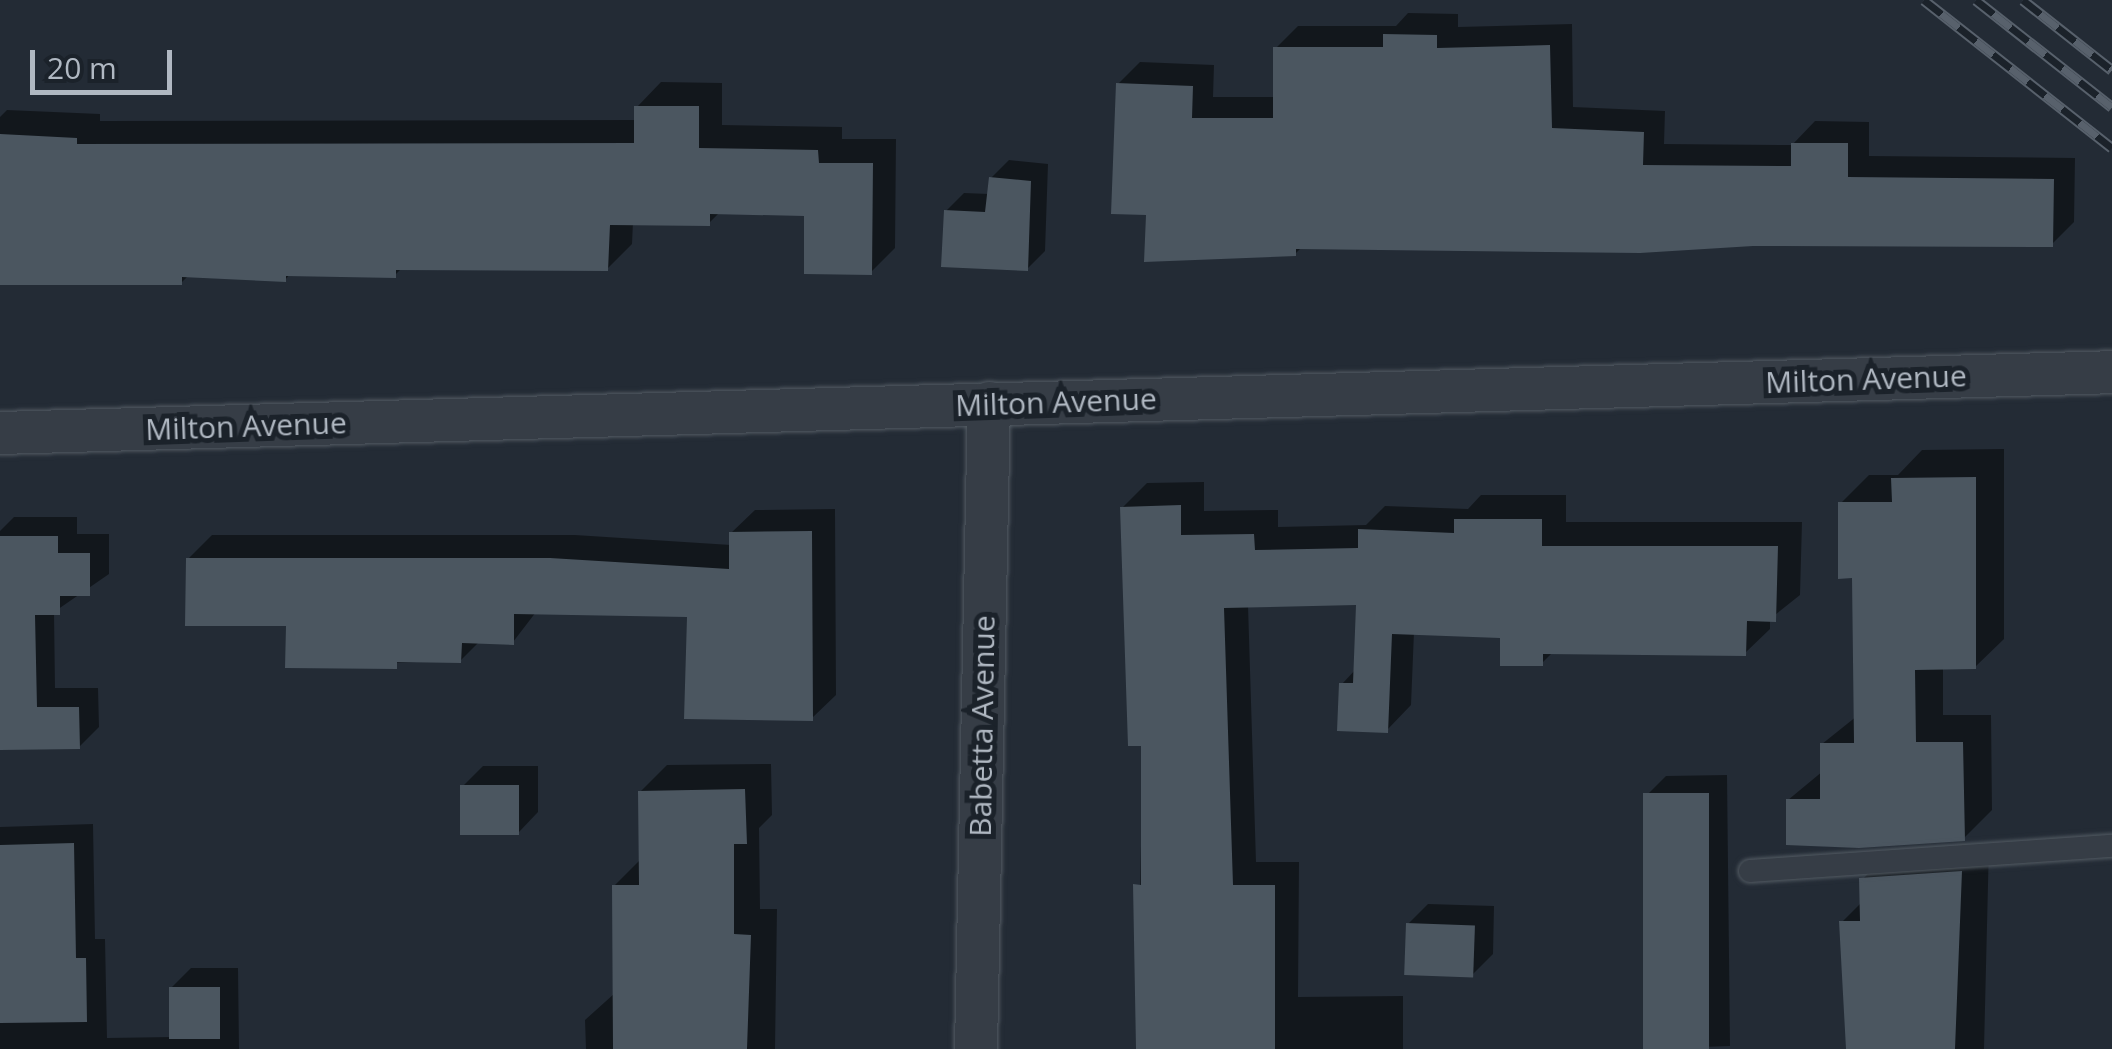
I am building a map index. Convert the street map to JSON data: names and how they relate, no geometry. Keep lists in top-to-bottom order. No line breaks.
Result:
{"streets":{"street":["Milton Avenue","Babetta Avenue"]},"crossings":[["Milton Avenue","Babetta Avenue"]],"scale_bar":"20 m"}
